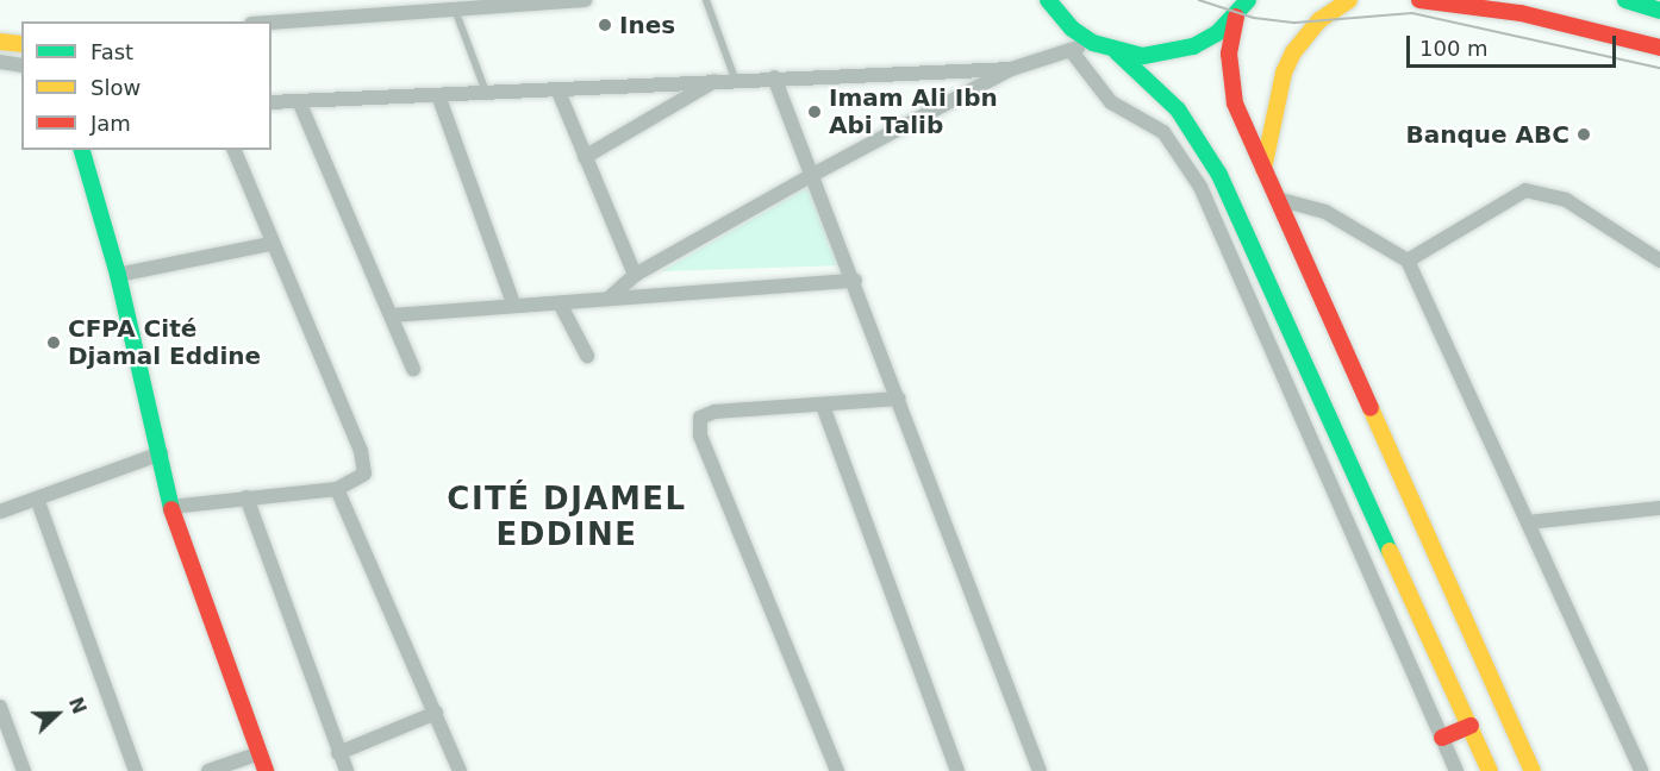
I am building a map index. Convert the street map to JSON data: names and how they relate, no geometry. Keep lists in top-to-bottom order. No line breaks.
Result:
{"districts":["CITÉ DJAMEL EDDINE"],"places":["Ines","Imam Ali Ibn Abi Talib","Banque ABC","CFPA Cité Djamal Eddine"],"legend":["Fast","Slow","Jam"],"scale_bar":"100 m","north":"right"}
